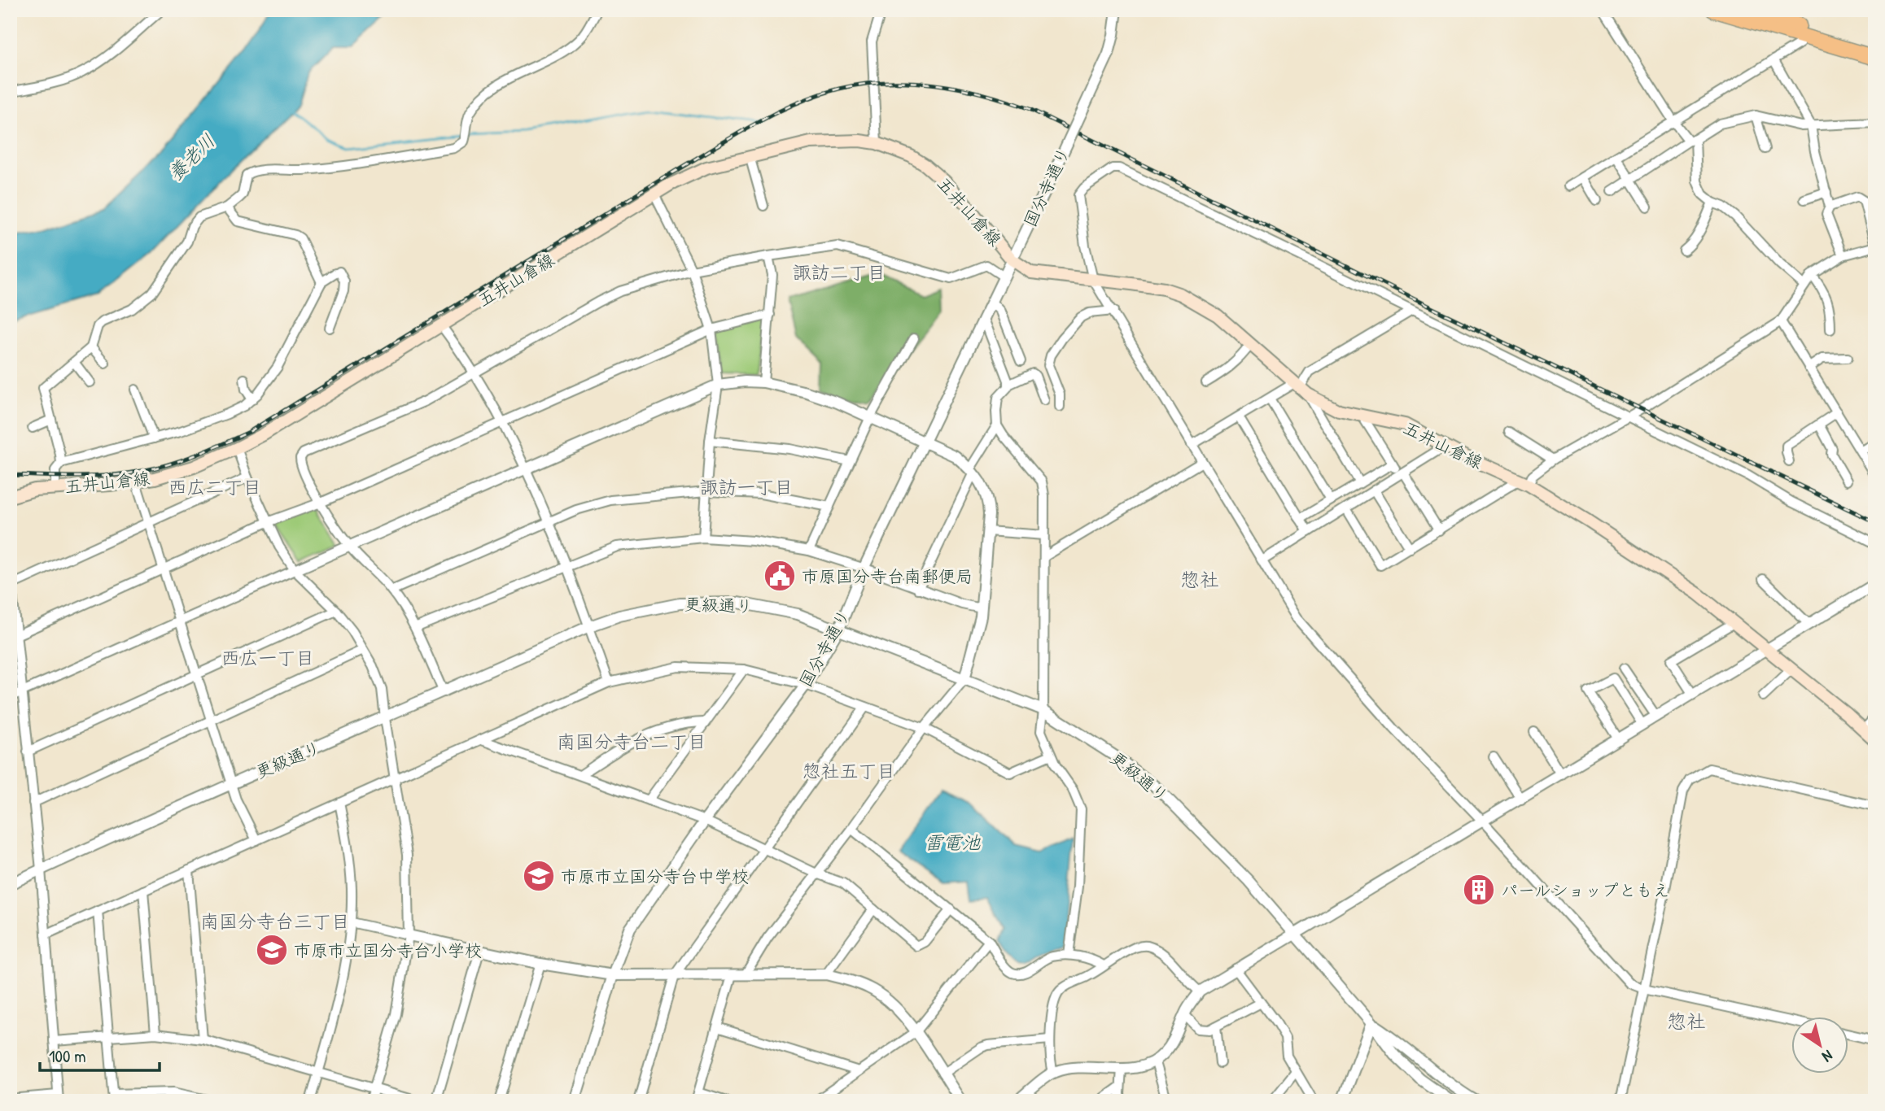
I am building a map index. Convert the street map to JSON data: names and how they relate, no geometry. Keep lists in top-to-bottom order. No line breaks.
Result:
{"streets":{"main road":["五井山倉線"],"street":["国分寺通り","更級通り"]},"crossings":[["国分寺通り","五井山倉線"],["国分寺通り","更級通り"]],"districts":["諏訪二丁目","西広二丁目","諏訪一丁目","惣社","西広一丁目","南国分寺台二丁目","惣社五丁目","南国分寺台三丁目","惣社"],"water":["養老川","雷電池"],"places":{"public building":["市原国分寺台南郵便局"],"school or university":["市原市立国分寺台中学校","市原市立国分寺台小学校"],"building":["パールショップともえ"]},"scale_bar":"100 m","north":"bottom right"}
